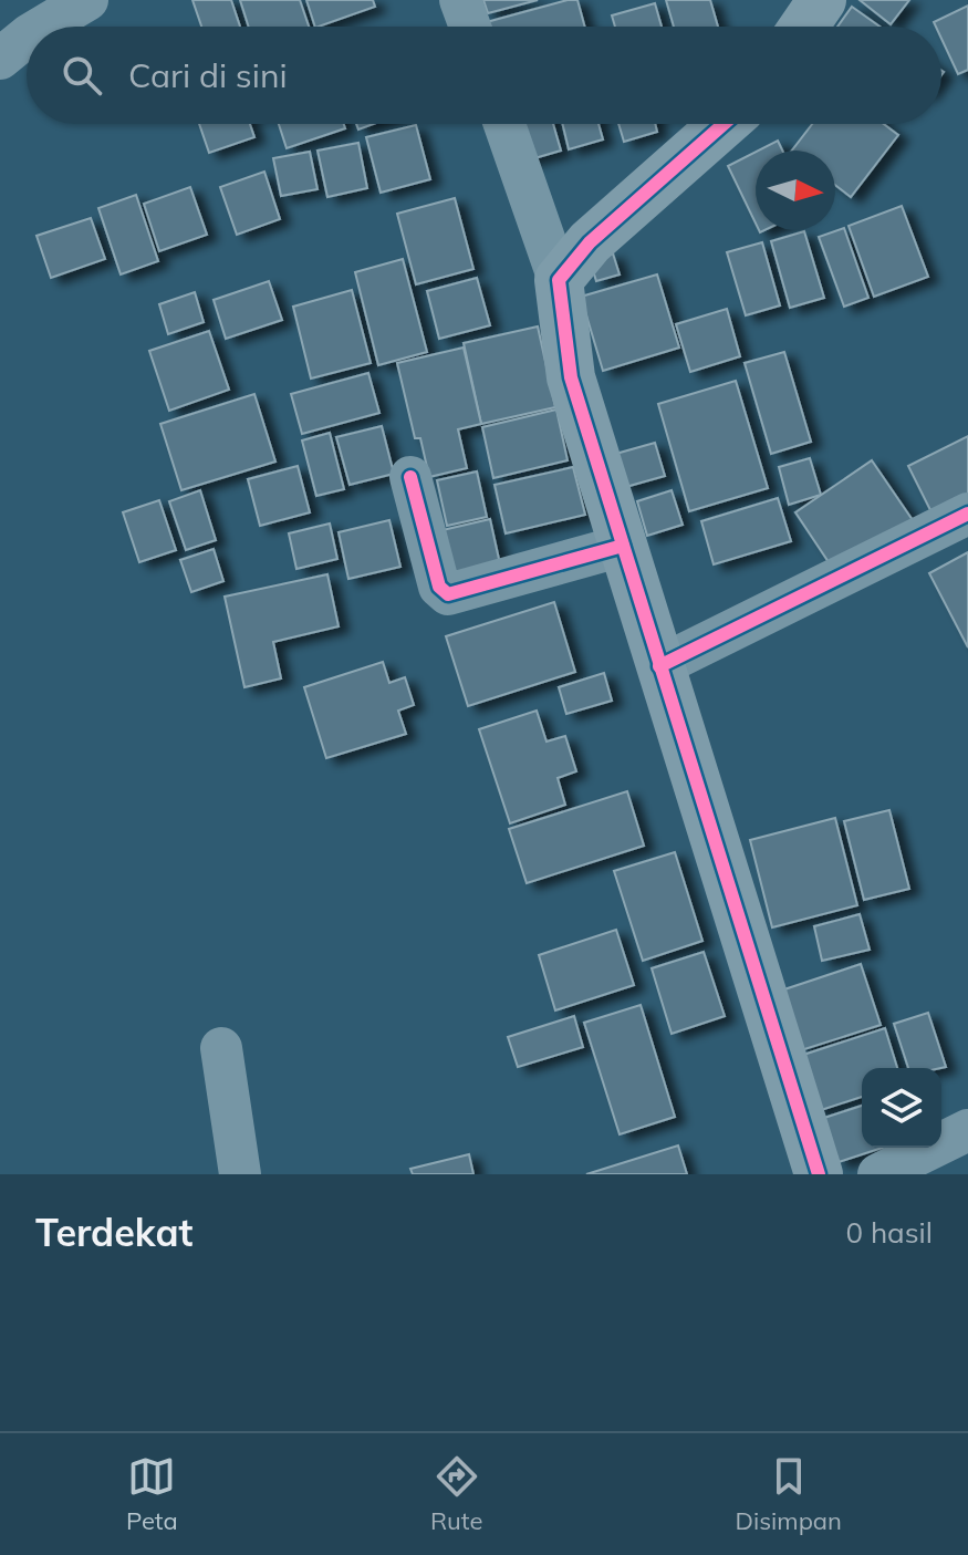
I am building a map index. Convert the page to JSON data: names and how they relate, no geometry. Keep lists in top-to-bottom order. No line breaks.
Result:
{"north":"right","page":{"search":"Cari di sini","heading":["Terdekat","0 hasil"],"nav":["Peta","Rute","Disimpan"]}}
